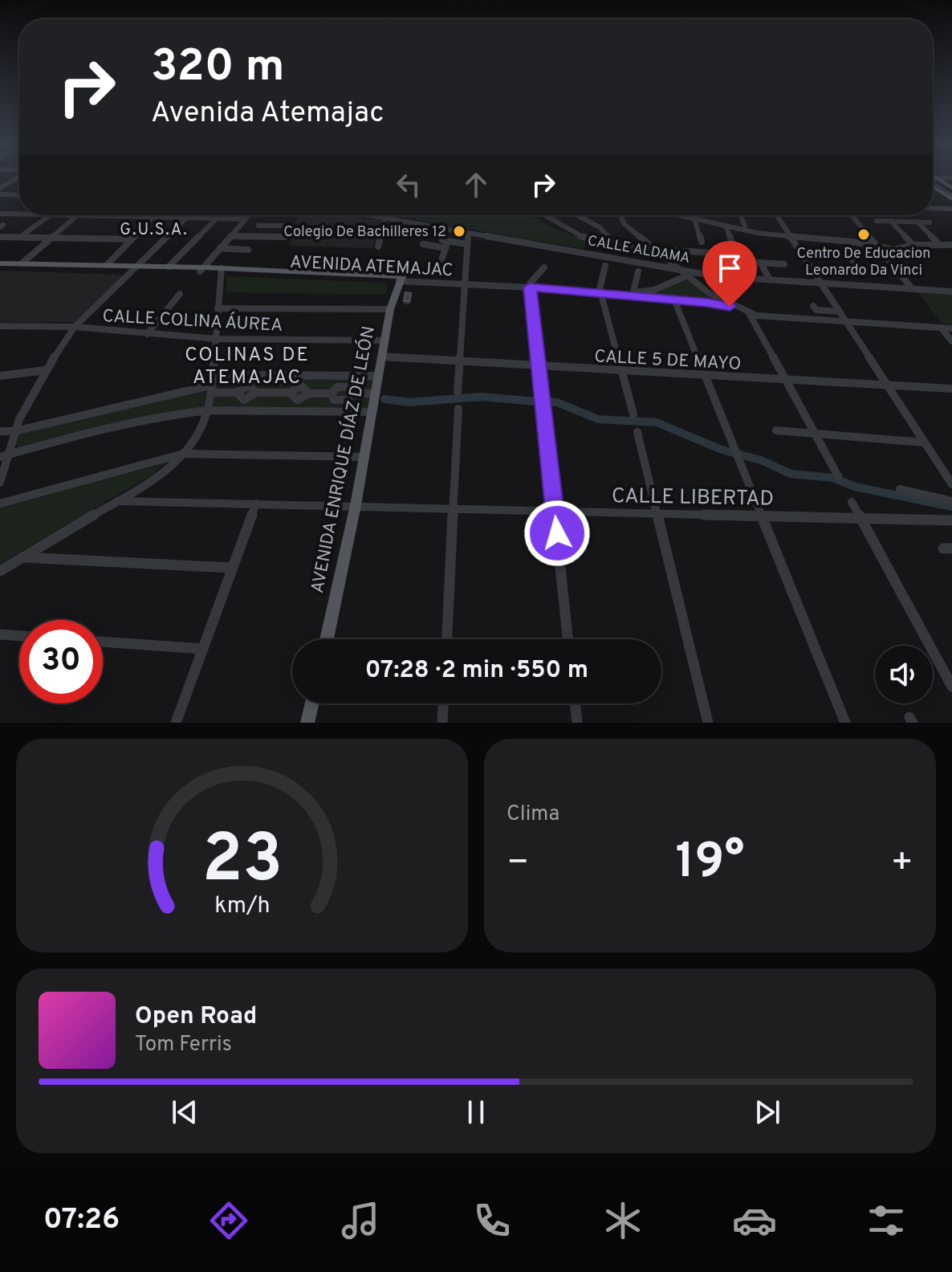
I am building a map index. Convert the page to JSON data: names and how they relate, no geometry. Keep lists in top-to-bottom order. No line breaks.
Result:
{"streets":{"main road":["AVENIDA ATEMAJAC","AVENIDA ENRIQUE DÍAZ DE LEÓN"],"street":["CALLE ALDAMA","CALLE COLINA ÁUREA","CALLE 5 DE MAYO","CALLE LIBERTAD"]},"crossings":[["CALLE ALDAMA","AVENIDA ATEMAJAC"],["AVENIDA ATEMAJAC","AVENIDA ENRIQUE DÍAZ DE LEÓN"],["CALLE COLINA ÁUREA","AVENIDA ENRIQUE DÍAZ DE LEÓN"],["CALLE 5 DE MAYO","AVENIDA ENRIQUE DÍAZ DE LEÓN"],["AVENIDA ENRIQUE DÍAZ DE LEÓN","CALLE LIBERTAD"]],"districts":["G.U.S.A.","COLINAS DE ATEMAJAC"],"places":["Colegio De Bachilleres 12","Centro De Educacion Leonardo Da Vinci"],"page":{"turn":["320 m","Avenida Atemajac"],"limit":"30","trip":"07:28 · 2 min · 550 m","tile":"Clima","heat":["−","19°","+"],"song":["Open Road","Tom Ferris"],"tabs":"07:26","gauge":["23","km/h"]}}
